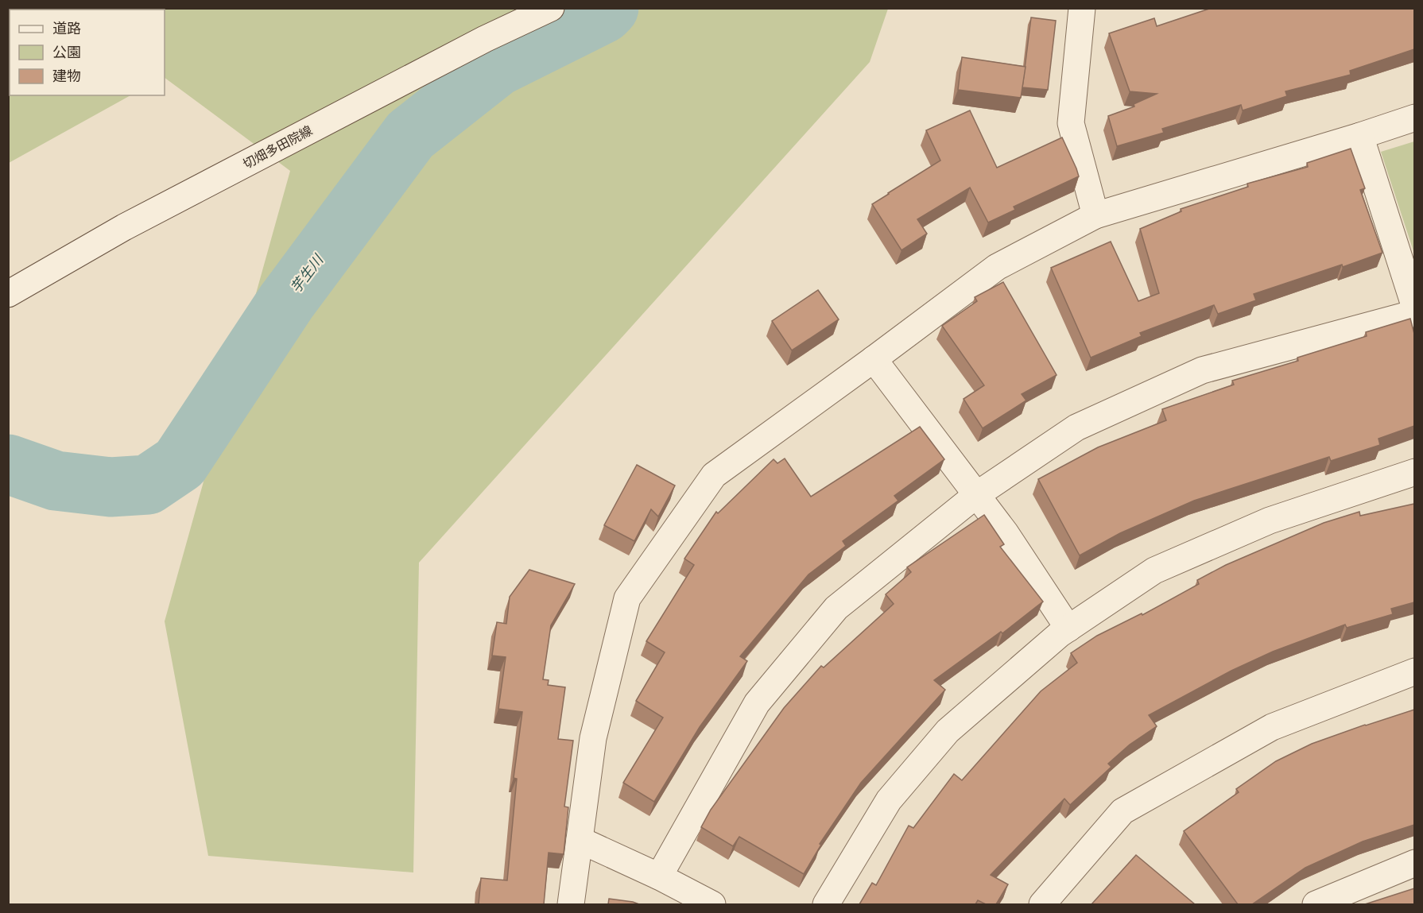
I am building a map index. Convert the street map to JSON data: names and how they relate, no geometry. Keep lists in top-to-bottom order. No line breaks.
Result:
{"streets":{"street":["切畑多田院線"]},"water":["芋生川"],"legend":["道路","公園","建物"]}
